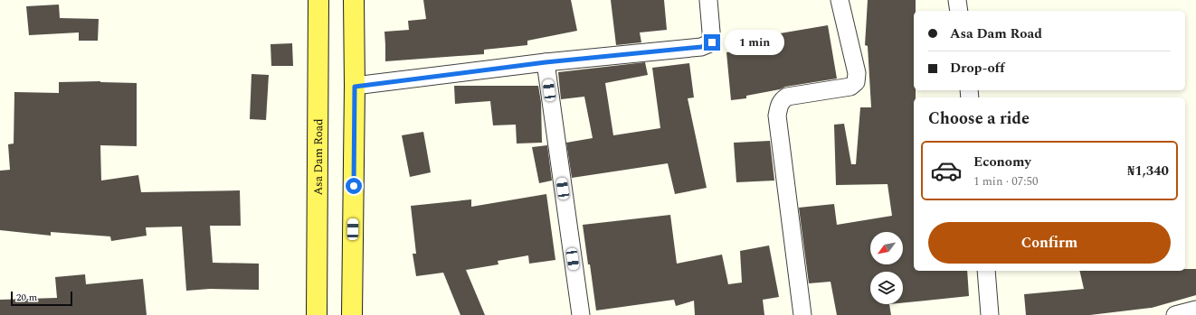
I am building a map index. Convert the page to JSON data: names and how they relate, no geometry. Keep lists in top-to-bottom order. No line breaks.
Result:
{"streets":{"main road":["Asa Dam Road"]},"scale_bar":"20 m","north":"bottom left","page":{"banner":["Asa Dam Road","Drop-off"],"bubble":"1 min","heading":"Choose a ride","list":[{"name":"Economy","note":"1 min · 07:50","value":"₦1,340"}],"buttons":"Confirm","scale":"20 m"}}
